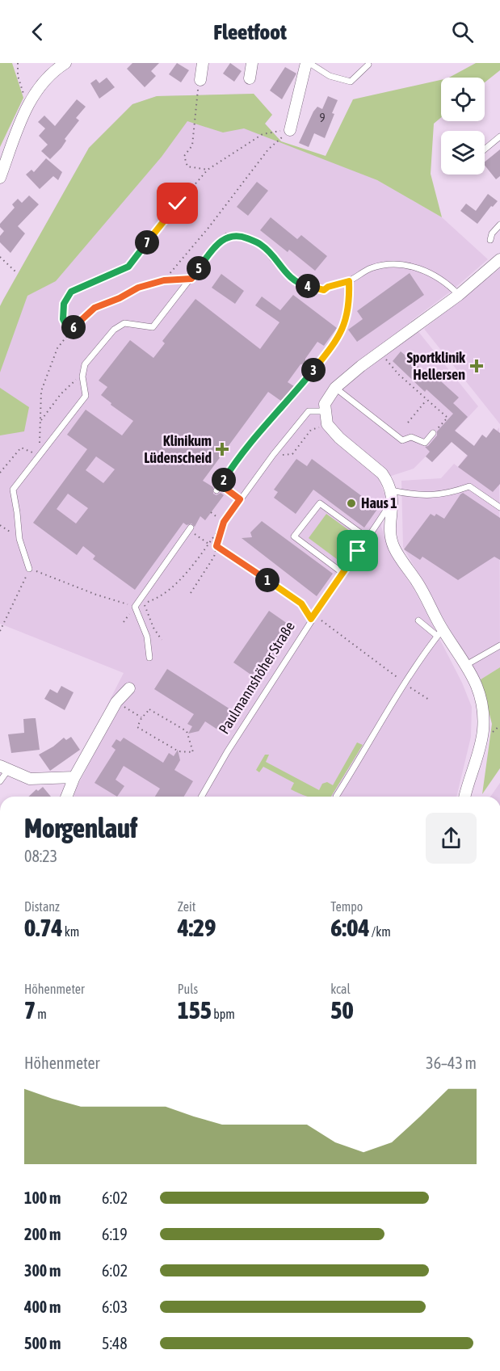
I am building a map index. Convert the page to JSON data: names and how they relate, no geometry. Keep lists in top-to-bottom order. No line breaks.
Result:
{"streets":{"lane":["Paulmannshöher Straße"]},"places":{"health":["Sportklinik Hellersen","Klinikum Lüdenscheid"],"other":["Haus 1"]},"house_numbers":["9"],"page":{"header":"Fleetfoot","pins":["7","5","4","6","3","2","1"],"heading":["Morgenlauf","08:23"],"stats":[["Distanz","0.74 km"],["Zeit","4:29"],["Tempo","6:04 /km"],["Höhenmeter","7 m"],["Puls","155 bpm"],["kcal","50"]],"chart":["Höhenmeter","36–43 m"],"list":[{"name":"100 m","note":"6:02"},{"name":"200 m","note":"6:19"},{"name":"300 m","note":"6:02"},{"name":"400 m","note":"6:03"},{"name":"500 m","note":"5:48"}]}}
